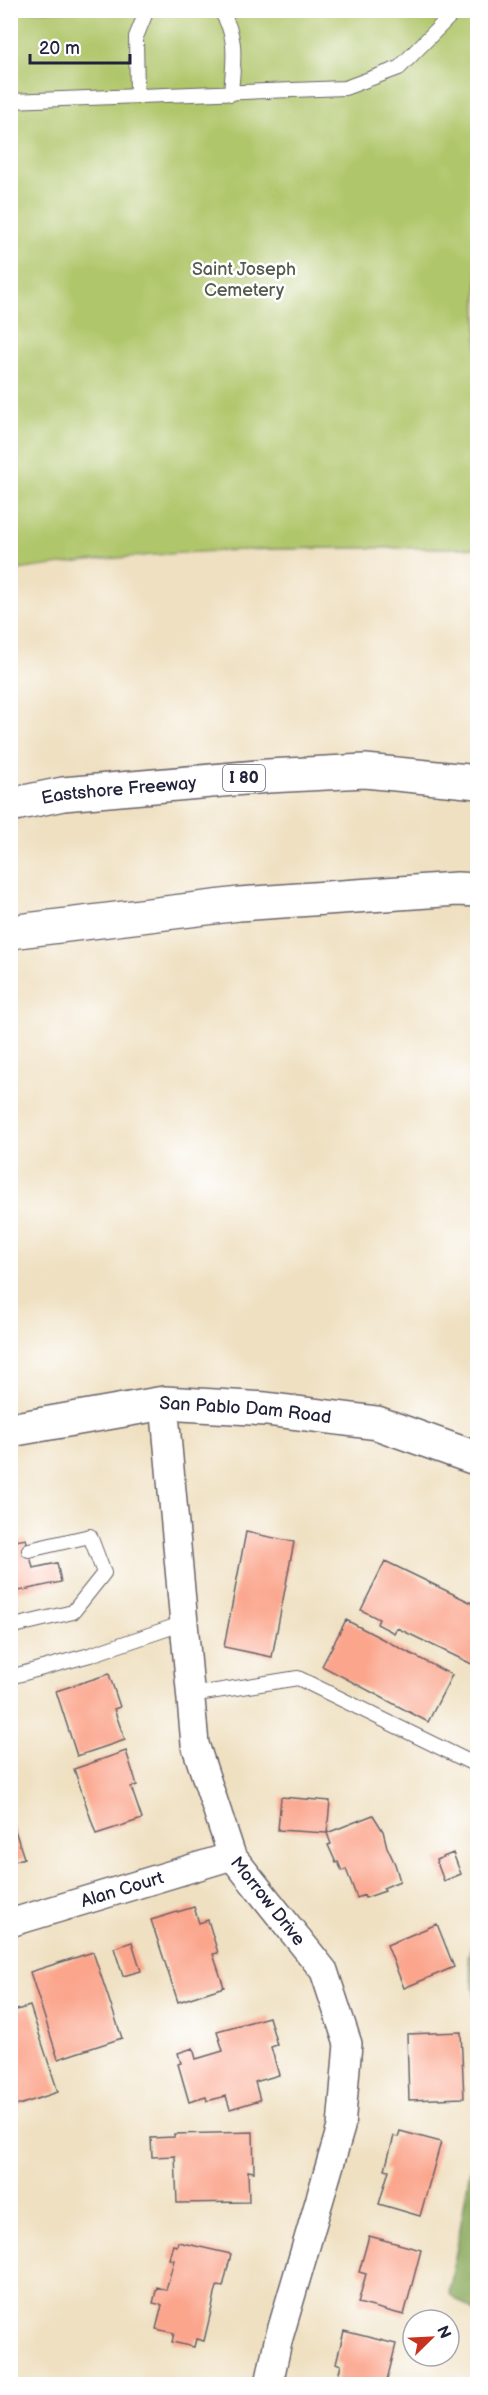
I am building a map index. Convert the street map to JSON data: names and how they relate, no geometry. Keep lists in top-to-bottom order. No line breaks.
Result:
{"streets":{"main road":["I 80","Eastshore Freeway","San Pablo Dam Road"],"street":["Alan Court","Morrow Drive"]},"crossings":[["San Pablo Dam Road","Morrow Drive"],["Alan Court","Morrow Drive"]],"parks":["Saint Joseph Cemetery"],"scale_bar":"20 m","north":"top right"}
